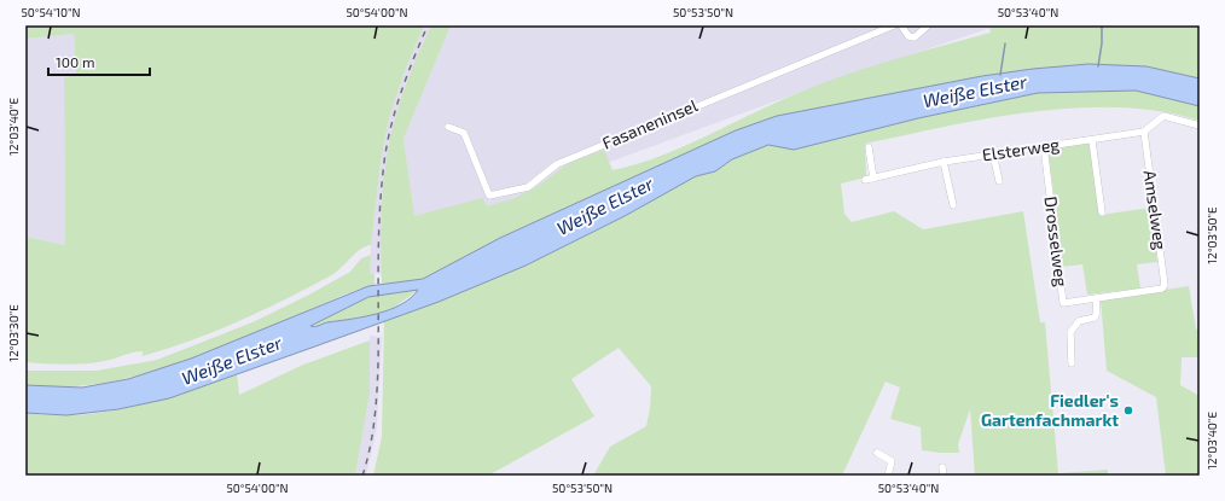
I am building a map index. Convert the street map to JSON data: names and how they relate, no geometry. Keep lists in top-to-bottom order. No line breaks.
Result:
{"streets":{"street":["Fasaneninsel","Elsterweg","Amselweg","Drosselweg"]},"crossings":[["Elsterweg","Amselweg"],["Elsterweg","Drosselweg"],["Amselweg","Drosselweg"]],"water":["Weiße Elster"],"places":["Fiedler's Gartenfachmarkt"],"scale_bar":"100 m","coordinates":["50°54'10\"N","50°54'00\"N","50°53'50\"N","50°53'40\"N","12°03'40\"E","12°03'50\"E","12°03'30\"E"]}
